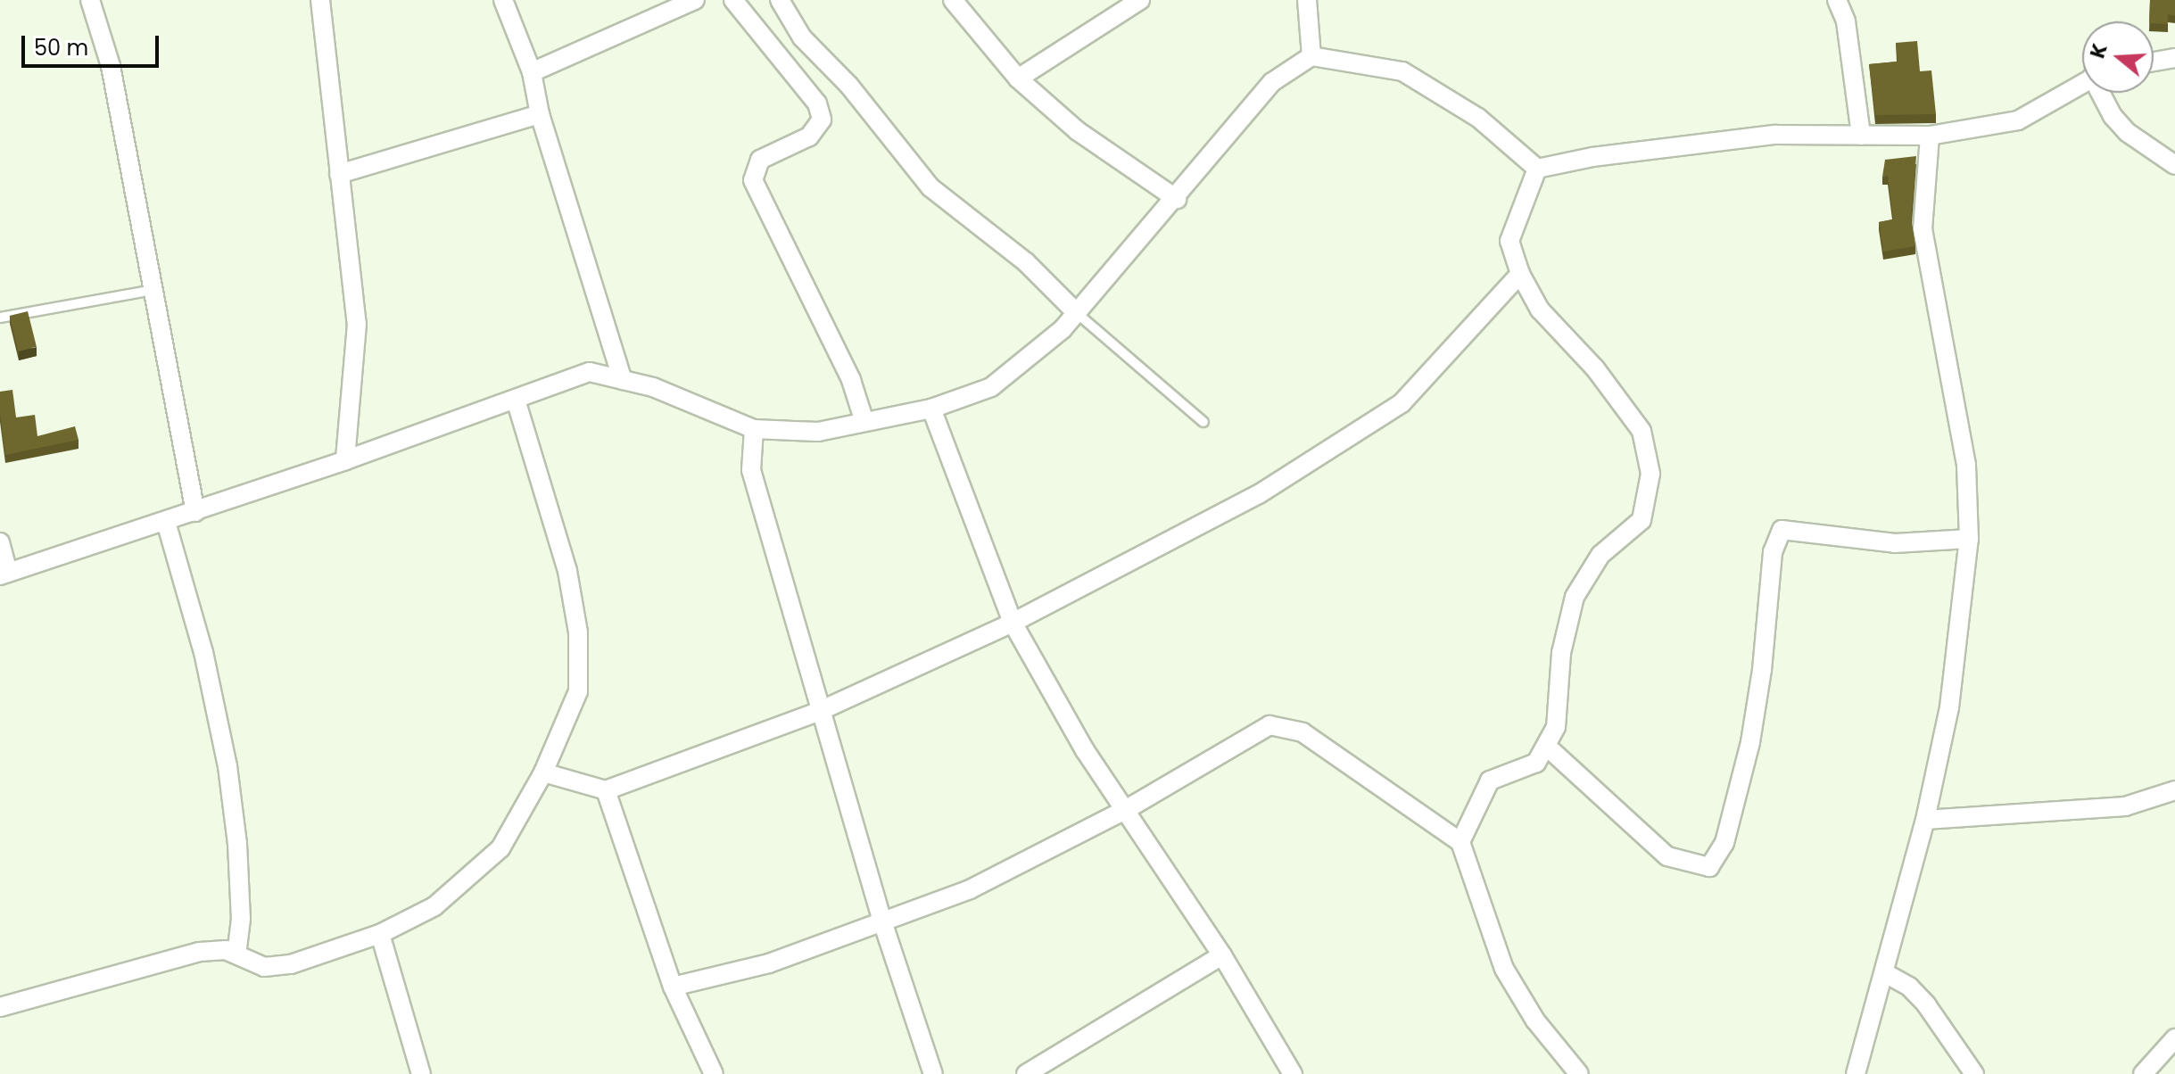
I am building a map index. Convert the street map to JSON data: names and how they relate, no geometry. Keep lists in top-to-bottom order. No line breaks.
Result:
{"scale_bar":"50 m","north":"left"}
